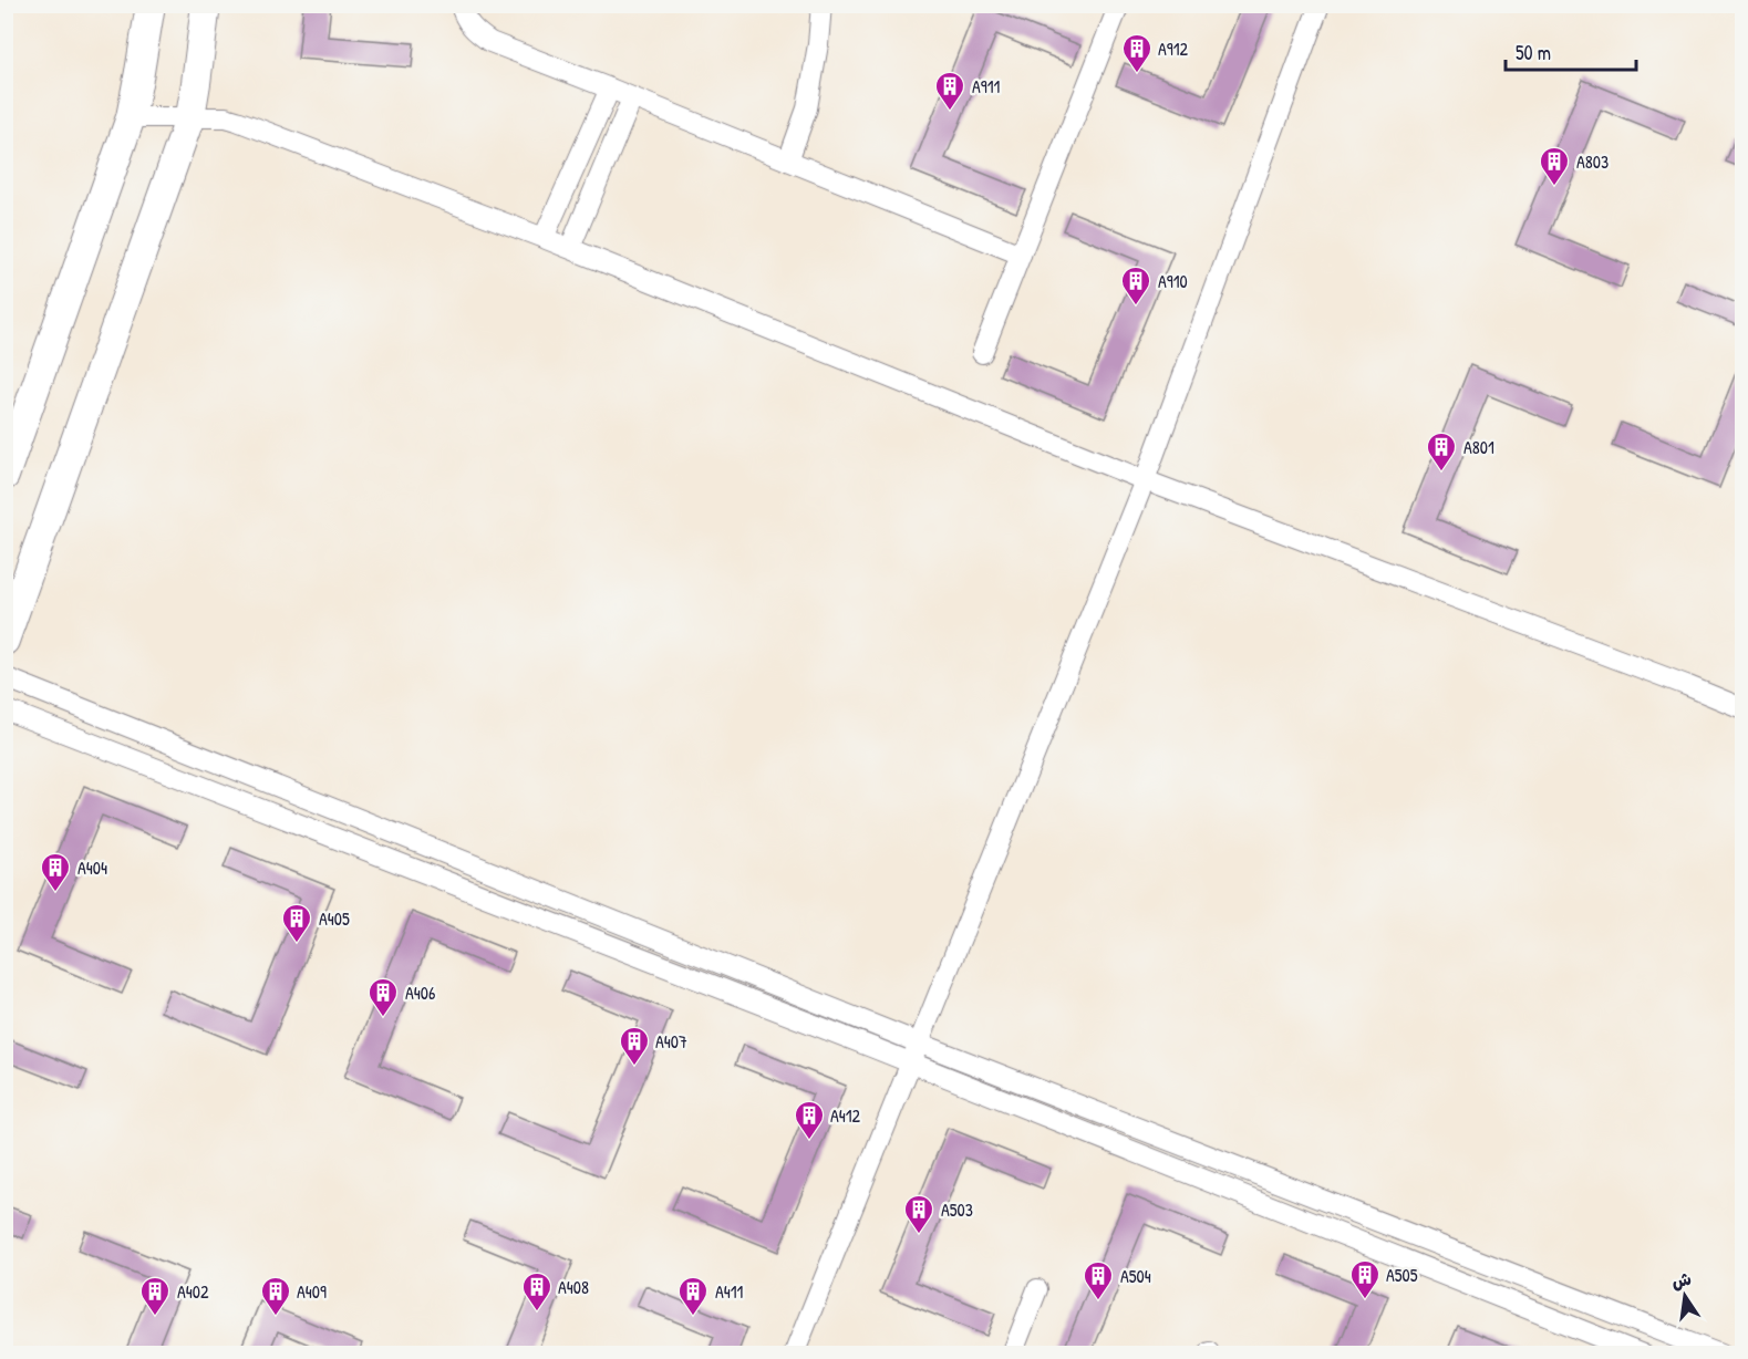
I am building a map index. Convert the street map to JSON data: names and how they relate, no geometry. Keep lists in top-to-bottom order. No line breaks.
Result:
{"places":{"building":["A912","A911","A803","A910","A801","A404","A405","A406","A407","A412","A503","A505","A504","A408","A402","A409","A411"]},"scale_bar":"50 m","north":"top"}
